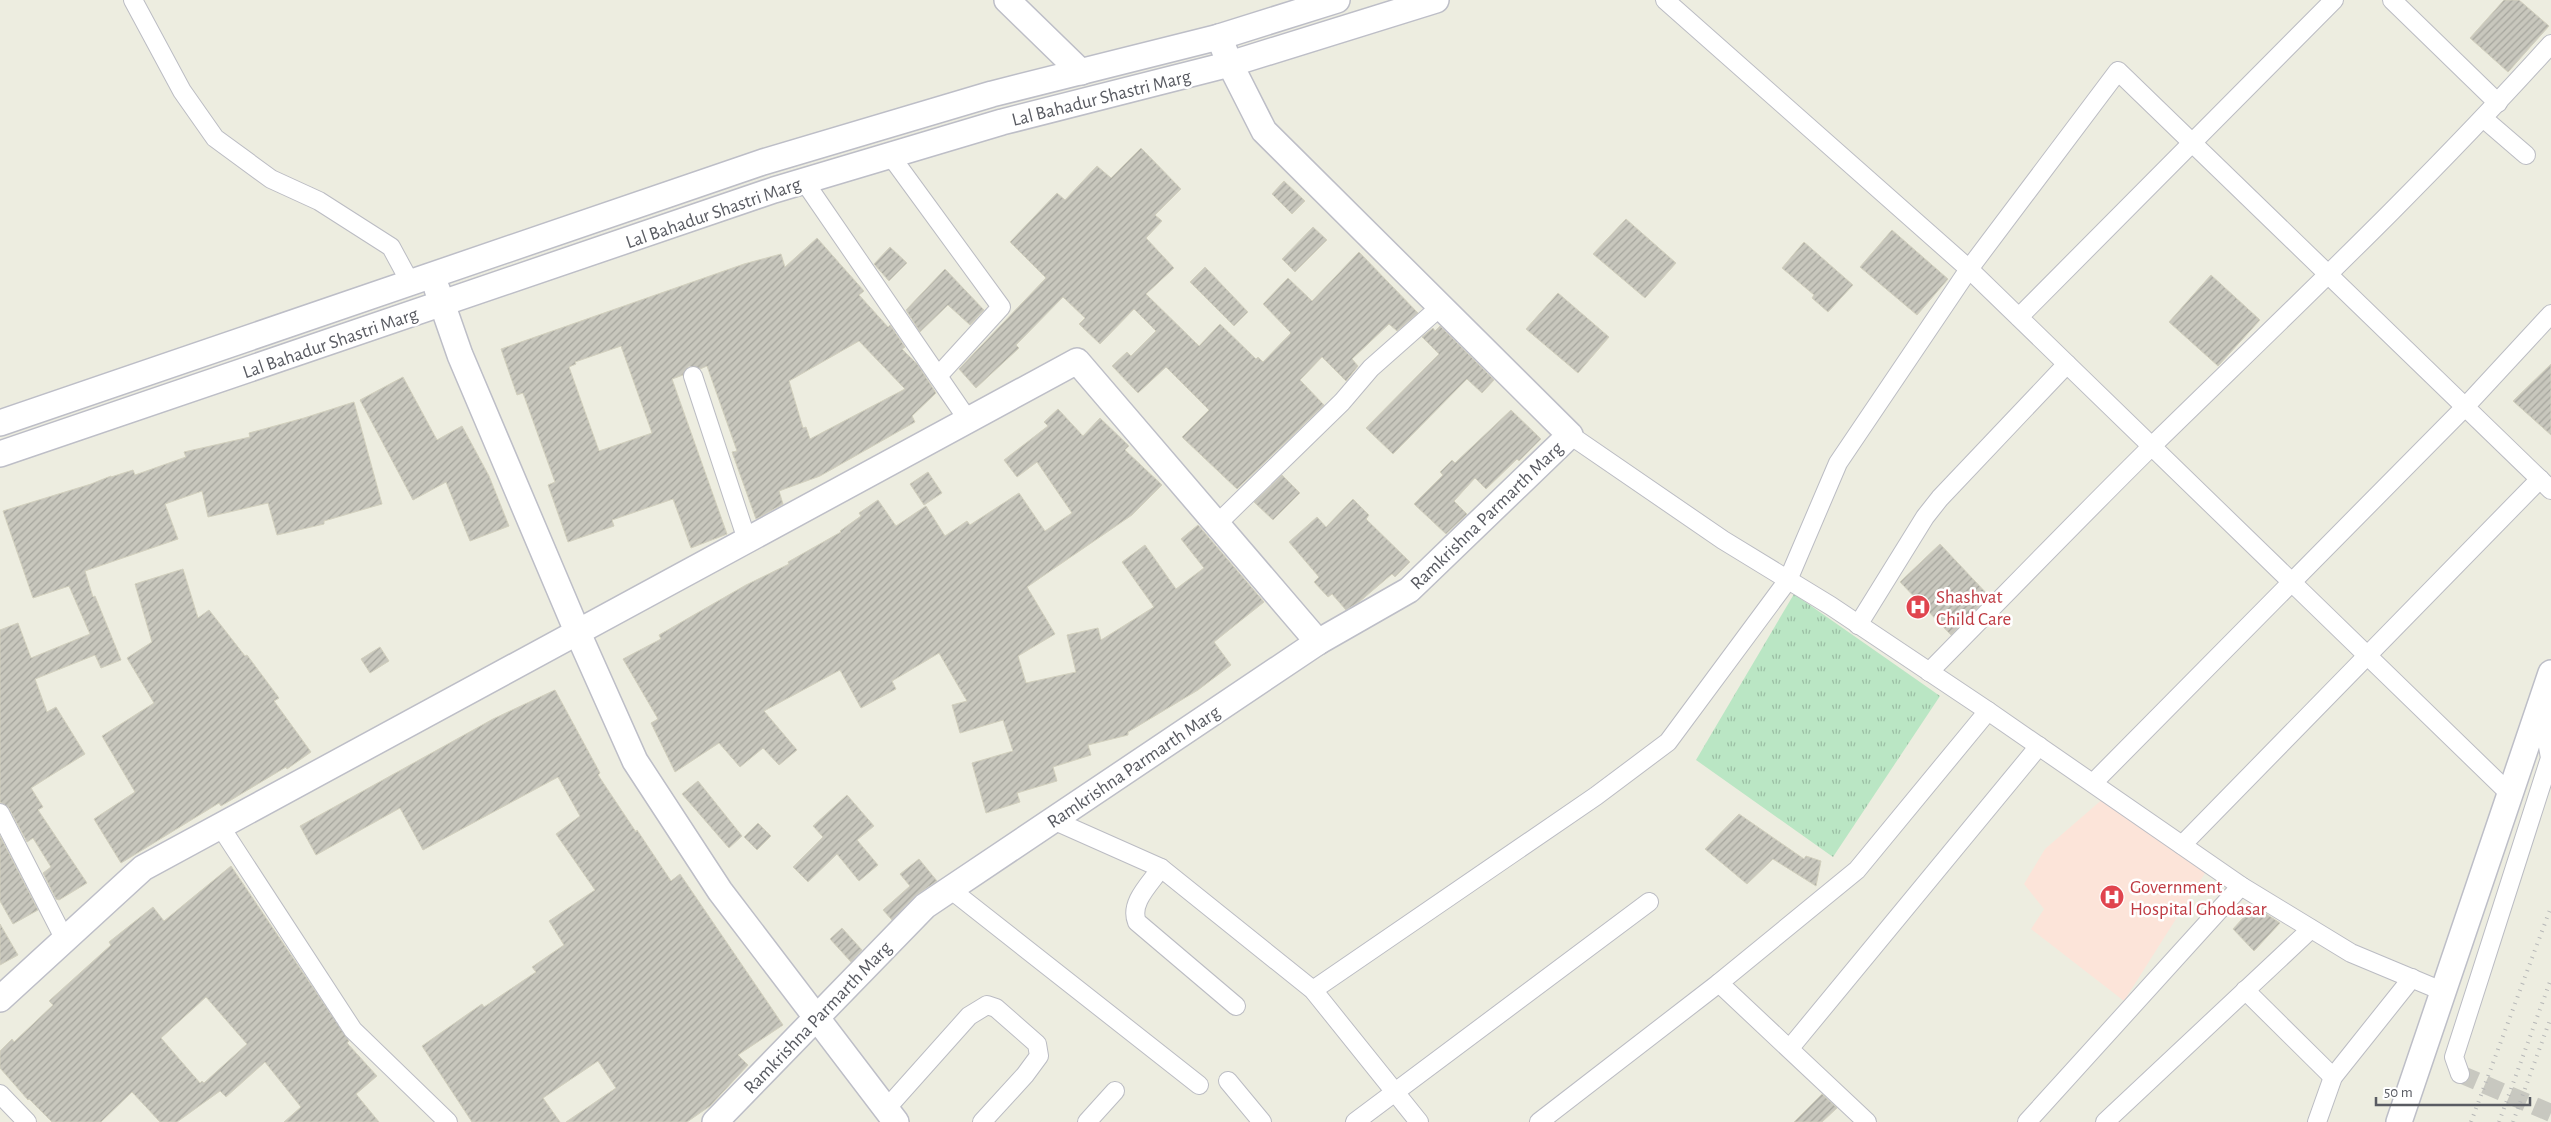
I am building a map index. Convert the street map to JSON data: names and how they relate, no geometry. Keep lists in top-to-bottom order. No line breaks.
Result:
{"streets":{"street":["Lal Bahadur Shastri Marg","Ramkrishna Parmarth Marg"]},"places":{"hospital":["Shashvat Child Care","Government Hospital Ghodasar"]},"scale_bar":"50 m"}
